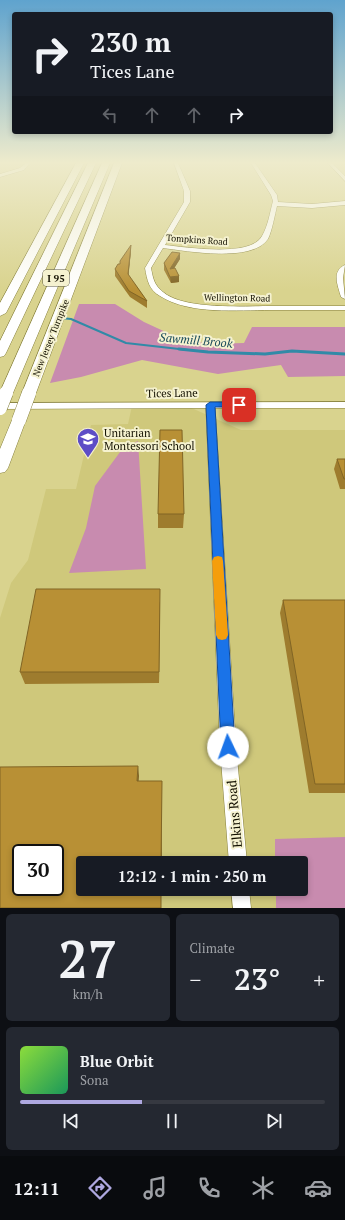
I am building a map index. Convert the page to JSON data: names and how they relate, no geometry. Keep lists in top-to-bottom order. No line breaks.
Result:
{"streets":{"highway":["I 95","New Jersey Turnpike"],"street":["Tompkins Road","Wellington Road","Tices Lane","Elkins Road"]},"crossings":[["Tompkins Road","Wellington Road"],["New Jersey Turnpike","Tices Lane"],["Tices Lane","Elkins Road"]],"water":["Sawmill Brook"],"places":{"school or university":["Unitarian Montessori School"]},"page":{"turn":["230 m","Tices Lane"],"limit":"30","trip":"12:12 · 1 min · 250 m","tile":[["27","km/h"],"Climate"],"heat":["−","23°","+"],"song":["Blue Orbit","Sona"],"tabs":"12:11"}}
